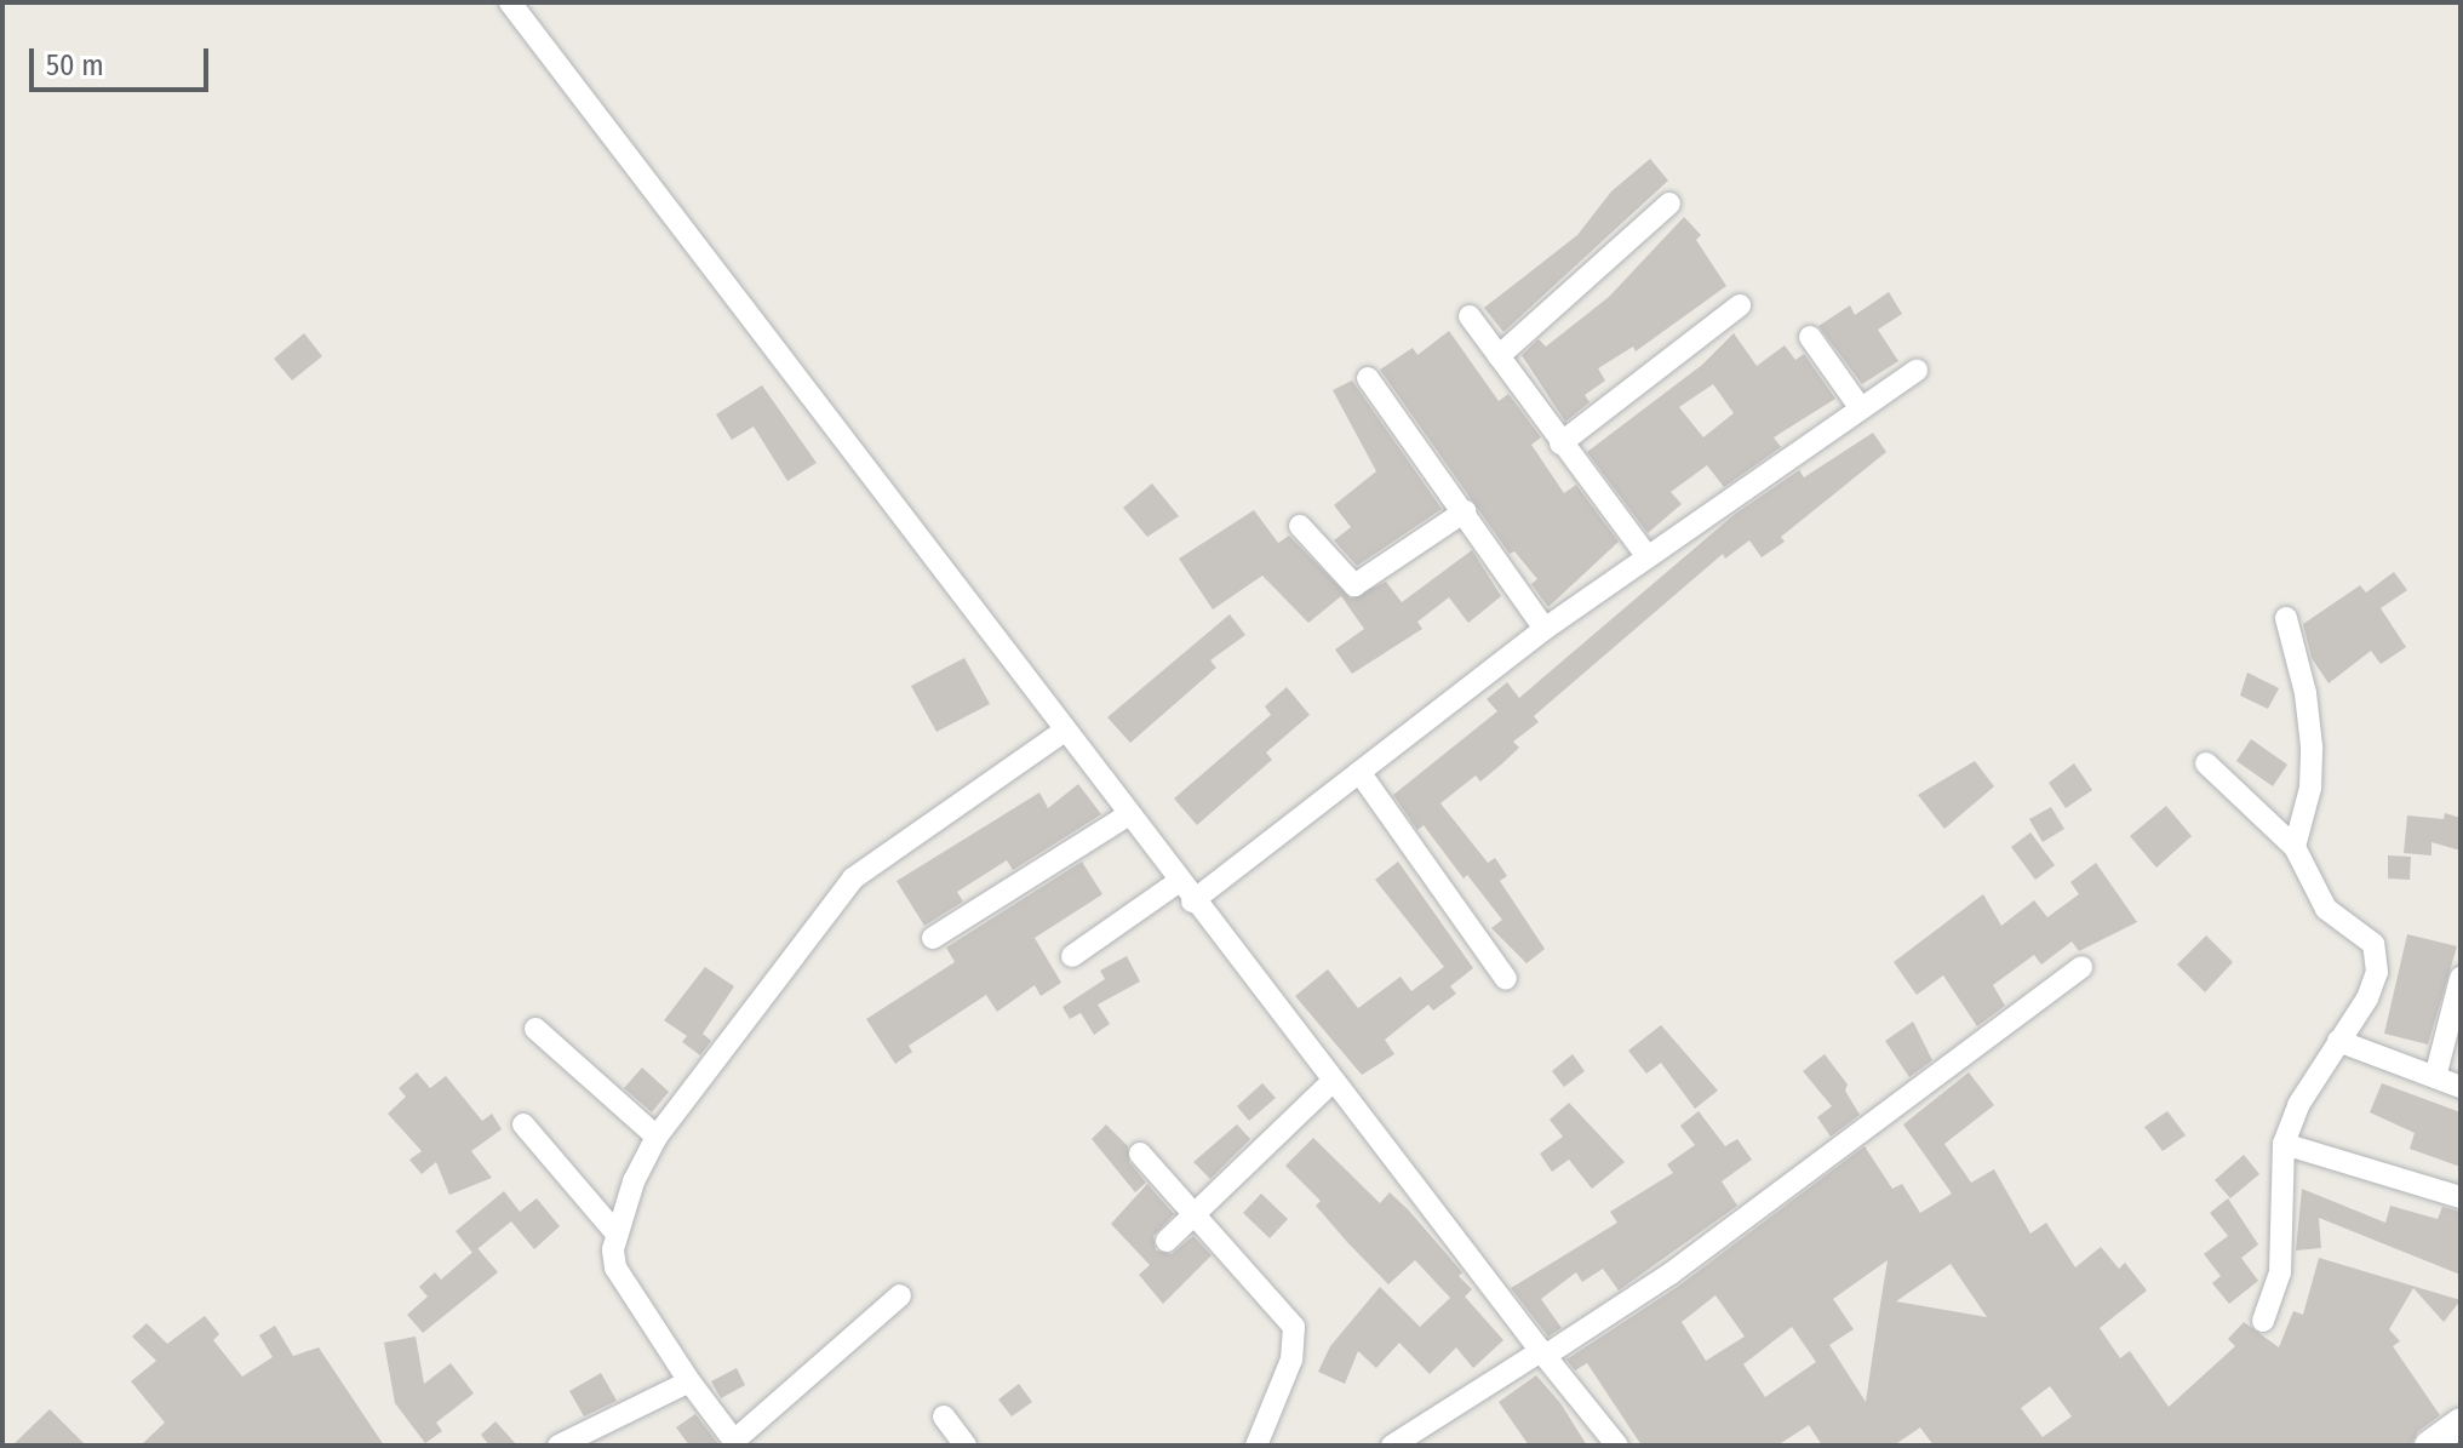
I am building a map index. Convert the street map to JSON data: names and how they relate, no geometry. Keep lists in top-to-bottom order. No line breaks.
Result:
{"scale_bar":"50 m"}
